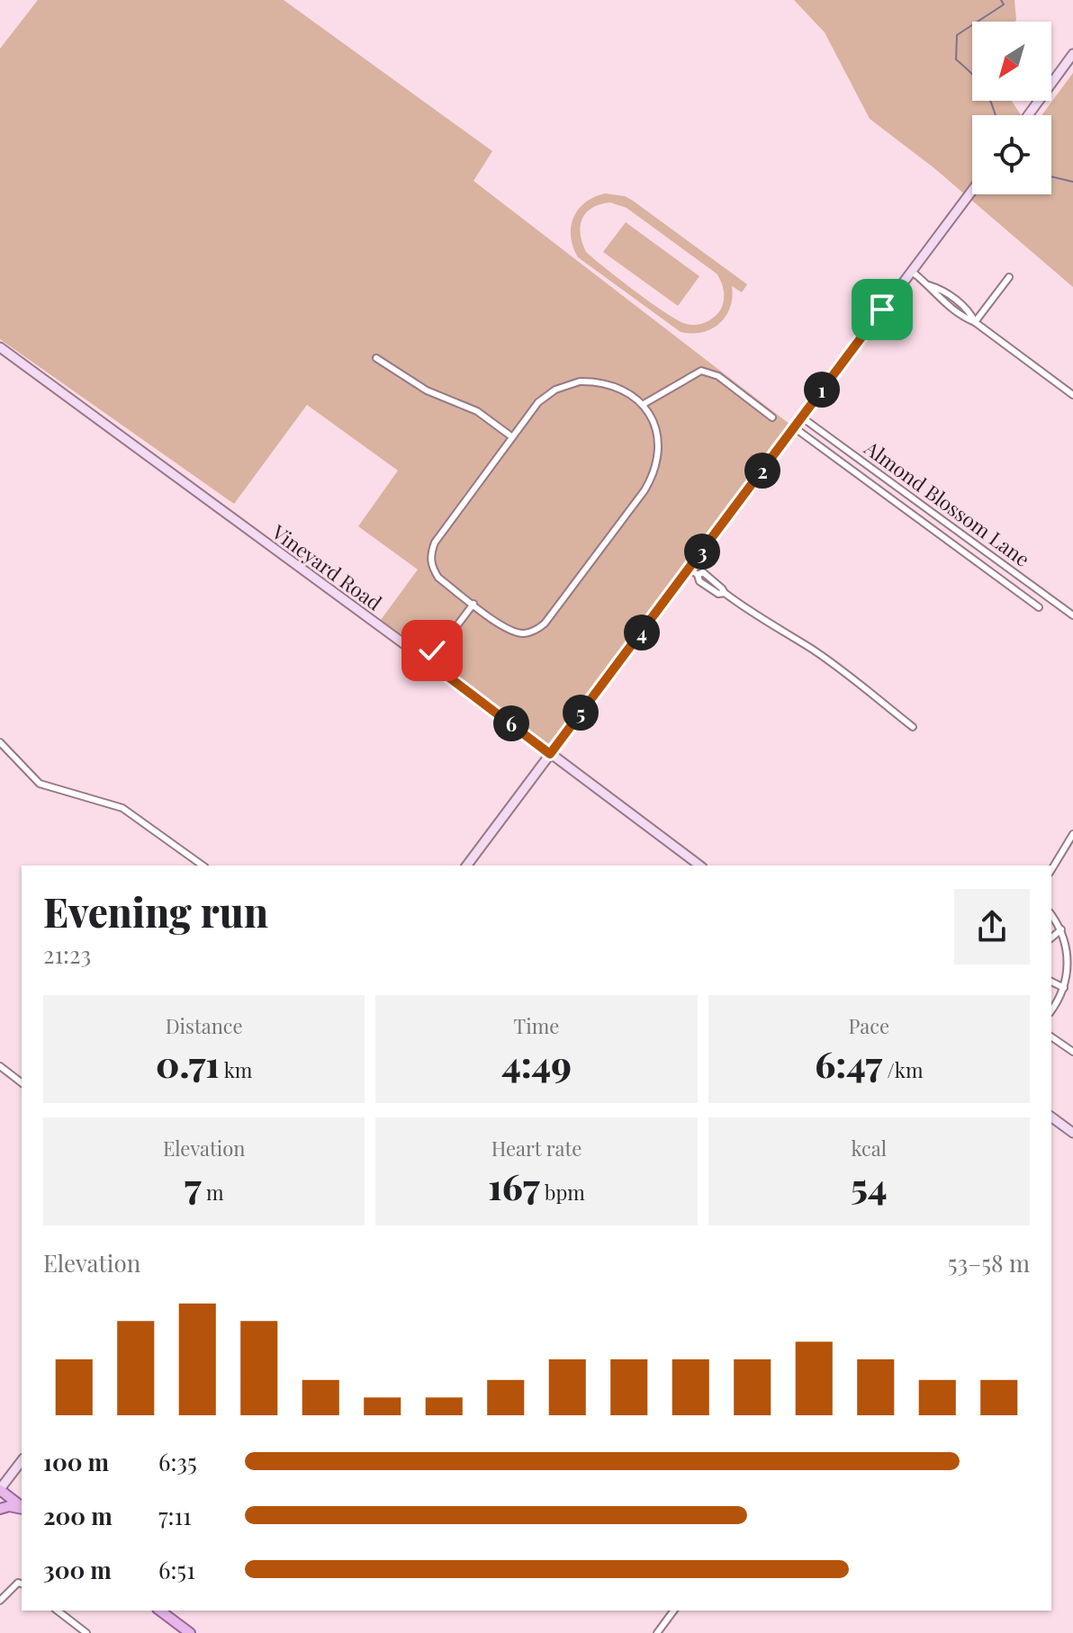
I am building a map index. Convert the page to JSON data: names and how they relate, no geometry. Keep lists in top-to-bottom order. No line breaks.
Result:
{"streets":{"street":["Almond Blossom Lane","Vineyard Road"]},"north":"bottom left","page":{"pins":["1","2","3","4","5","6"],"heading":["Evening run","21:23"],"stats":[["Distance","0.71 km"],["Time","4:49"],["Pace","6:47 /km"],["Elevation","7 m"],["Heart rate","167 bpm"],["kcal","54"]],"chart":["Elevation","53–58 m"],"list":[{"name":"100 m","note":"6:35"},{"name":"200 m","note":"7:11"},{"name":"300 m","note":"6:51"}]}}
